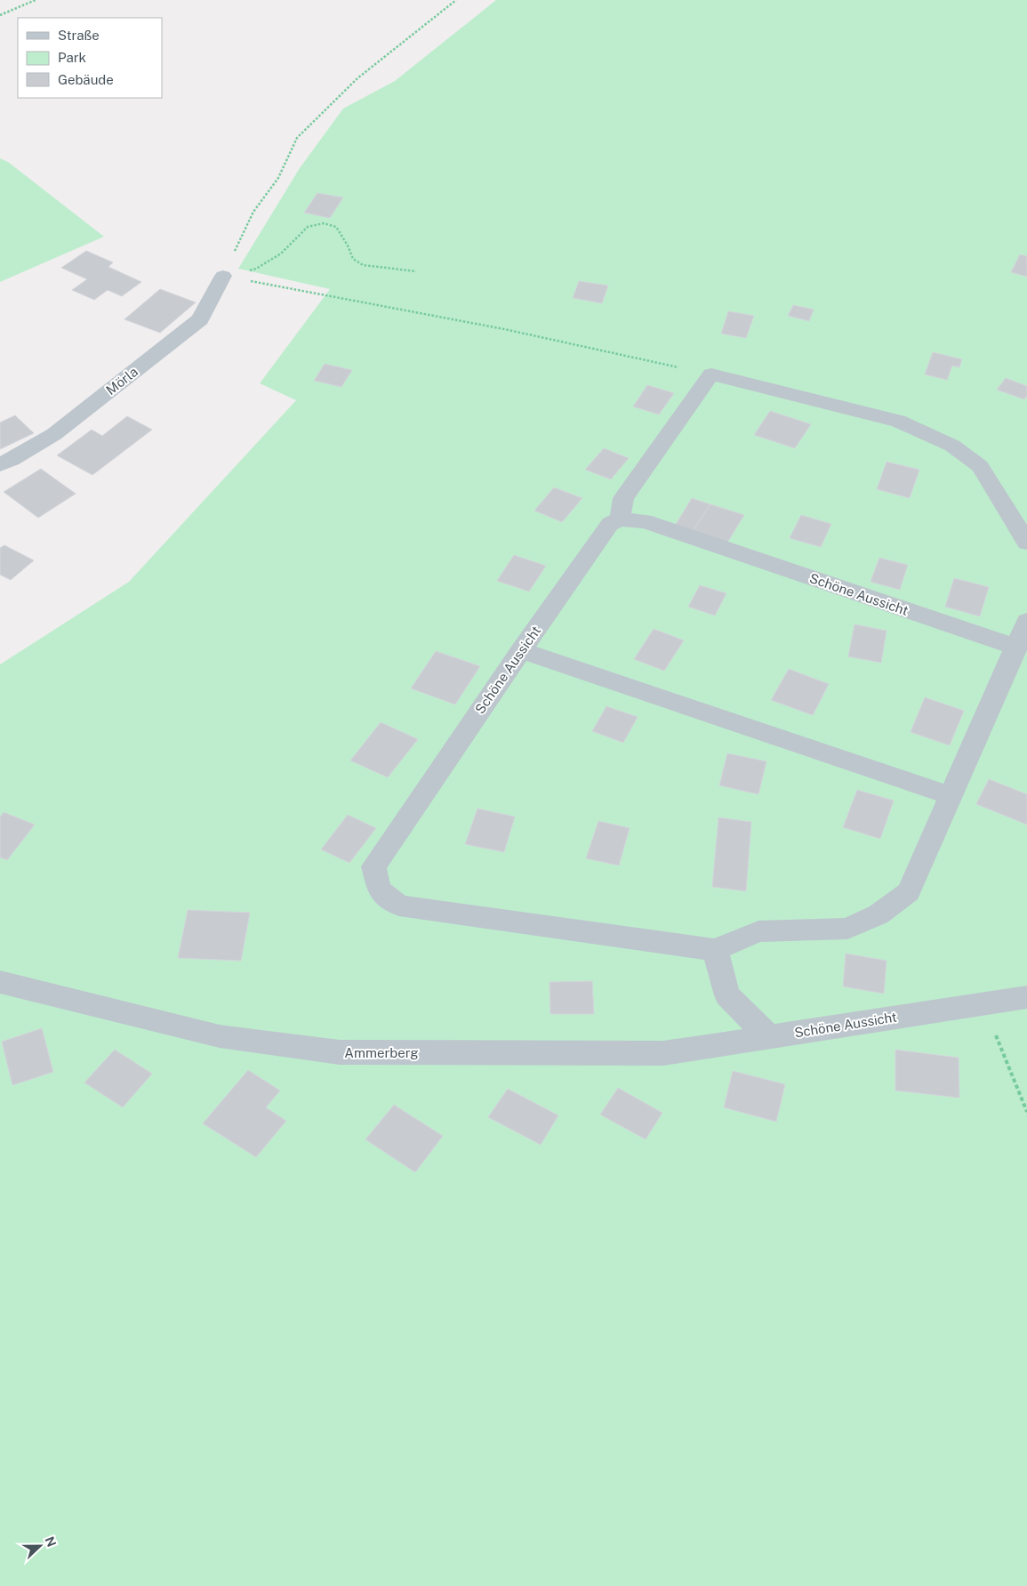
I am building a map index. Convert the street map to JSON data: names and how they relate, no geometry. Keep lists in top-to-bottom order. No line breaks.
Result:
{"streets":{"street":["Mörla","Schöne Aussicht","Ammerberg"]},"crossings":[["Schöne Aussicht","Ammerberg"]],"legend":["Straße","Park","Gebäude"],"north":"right"}
